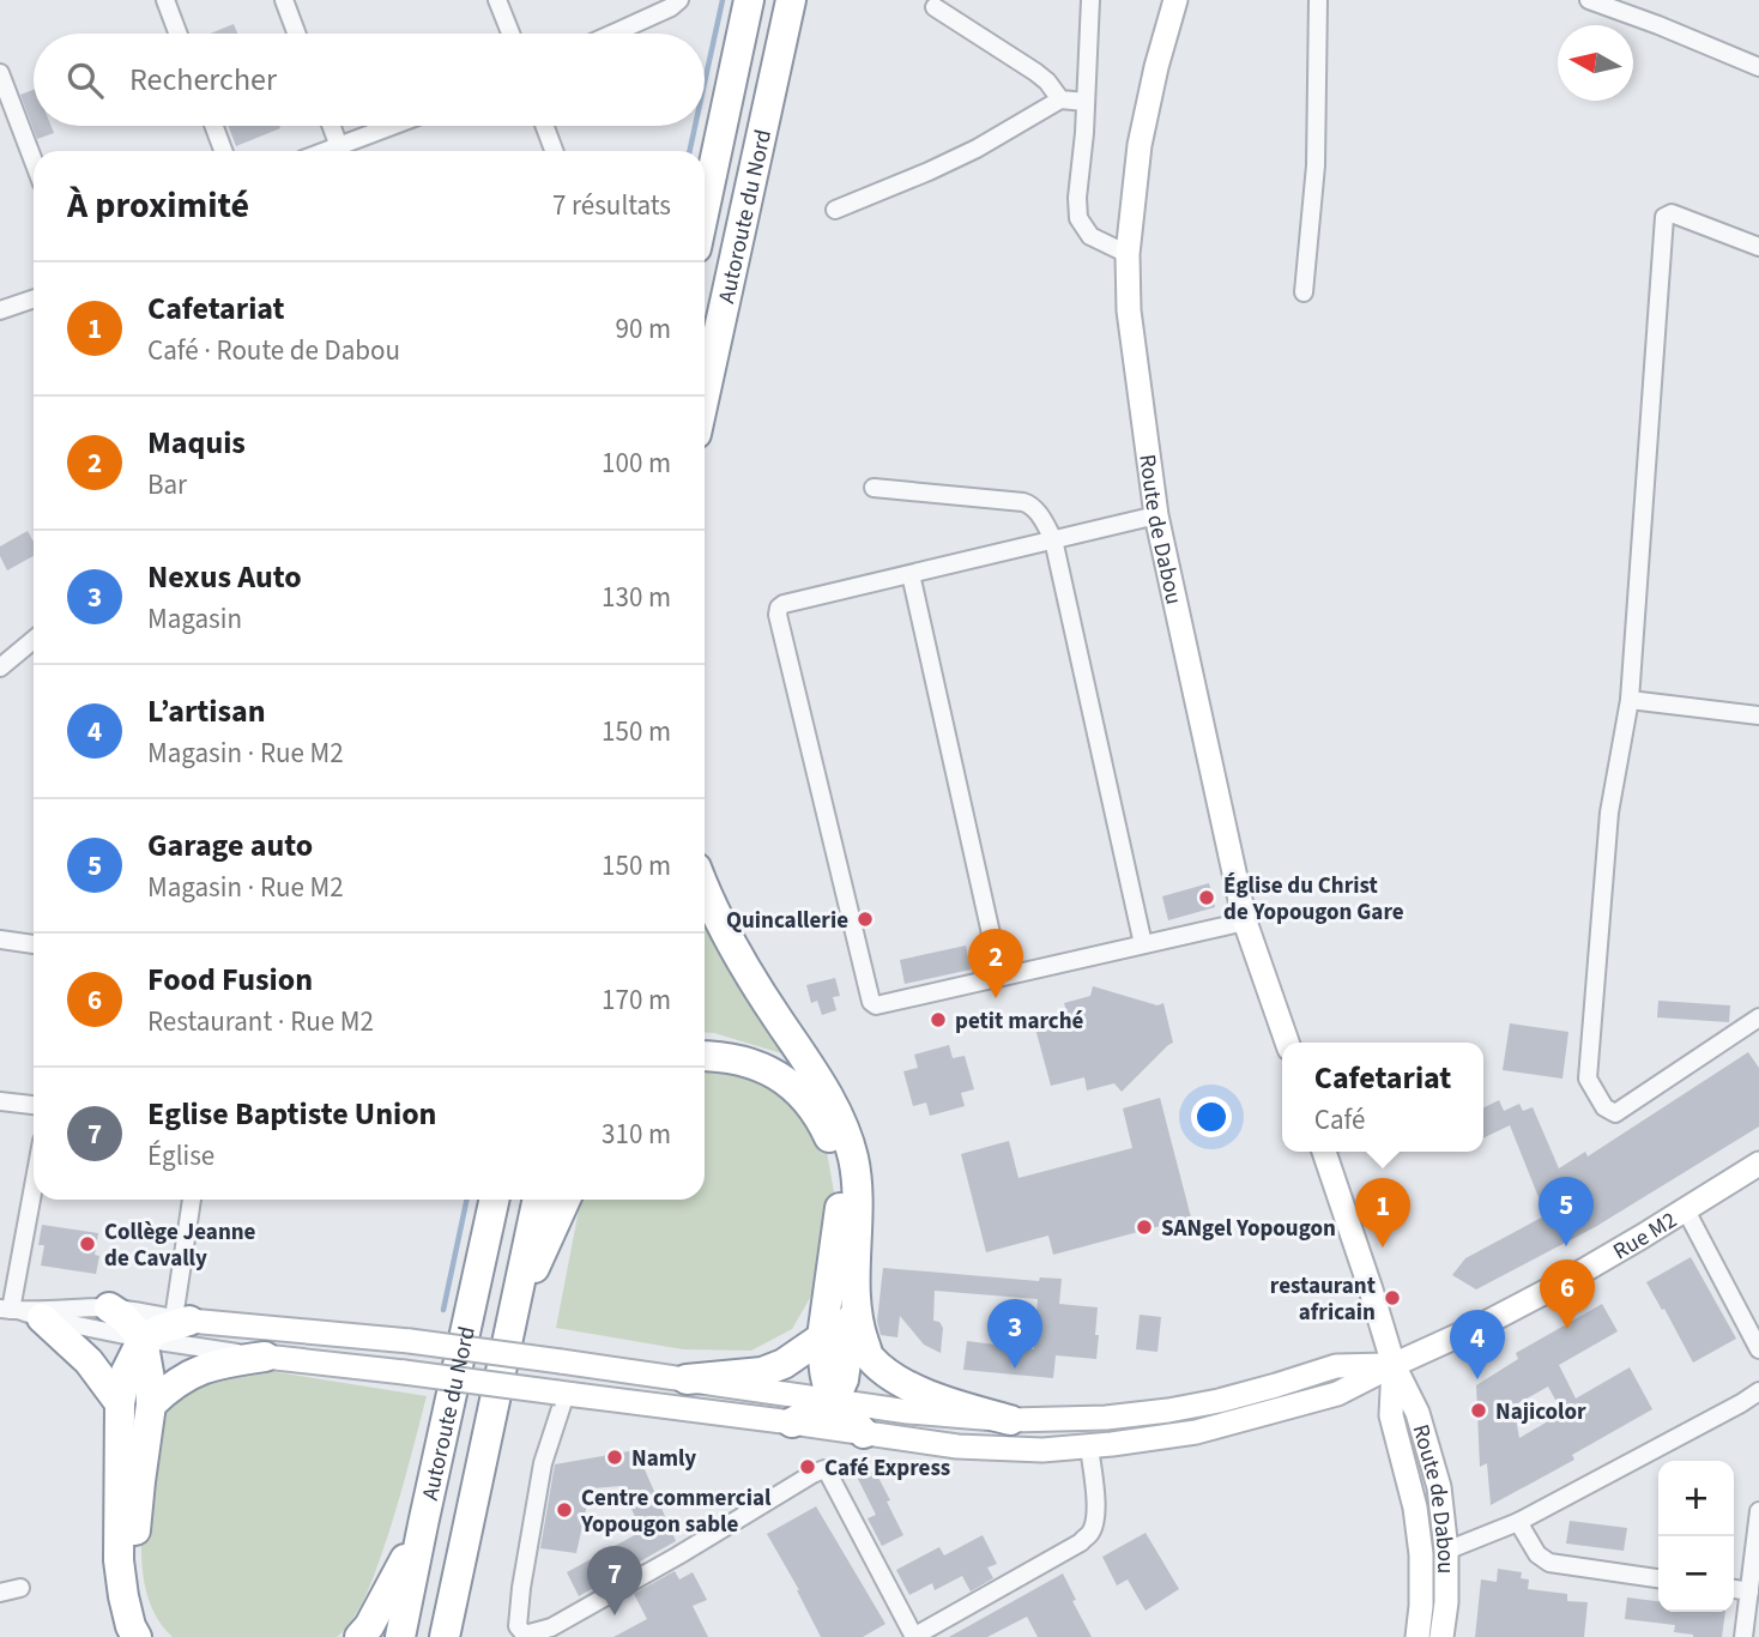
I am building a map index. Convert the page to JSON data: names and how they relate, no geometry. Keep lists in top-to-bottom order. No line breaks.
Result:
{"streets":{"highway":["Autoroute du Nord"],"main road":["Route de Dabou","Rue M2"]},"crossings":[["Route de Dabou","Rue M2"]],"places":["Église du Christ de Yopougon Gare","Quincallerie","petit marché","SANgel Yopougon","Collège Jeanne de Cavally","restaurant africain","Najicolor","Namly","Café Express","Centre commercial Yopougon sable"],"north":"left","page":{"search":"Rechercher","heading":["À proximité","7 résultats"],"list":[{"mark":"1","name":"Cafetariat","note":"Café · Route de Dabou","value":"90 m"},{"mark":"2","name":"Maquis","note":"Bar","value":"100 m"},{"mark":"3","name":"Nexus Auto","note":"Magasin","value":"130 m"},{"mark":"4","name":"L’artisan","note":"Magasin · Rue M2","value":"150 m"},{"mark":"5","name":"Garage auto","note":"Magasin · Rue M2","value":"150 m"},{"mark":"6","name":"Food Fusion","note":"Restaurant · Rue M2","value":"170 m"},{"mark":"7","name":"Eglise Baptiste Union","note":"Église","value":"310 m"}],"pins":["2","5","1","6","3","4","7"],"popup":["Cafetariat","Café"],"map_buttons":["+","−"]}}
